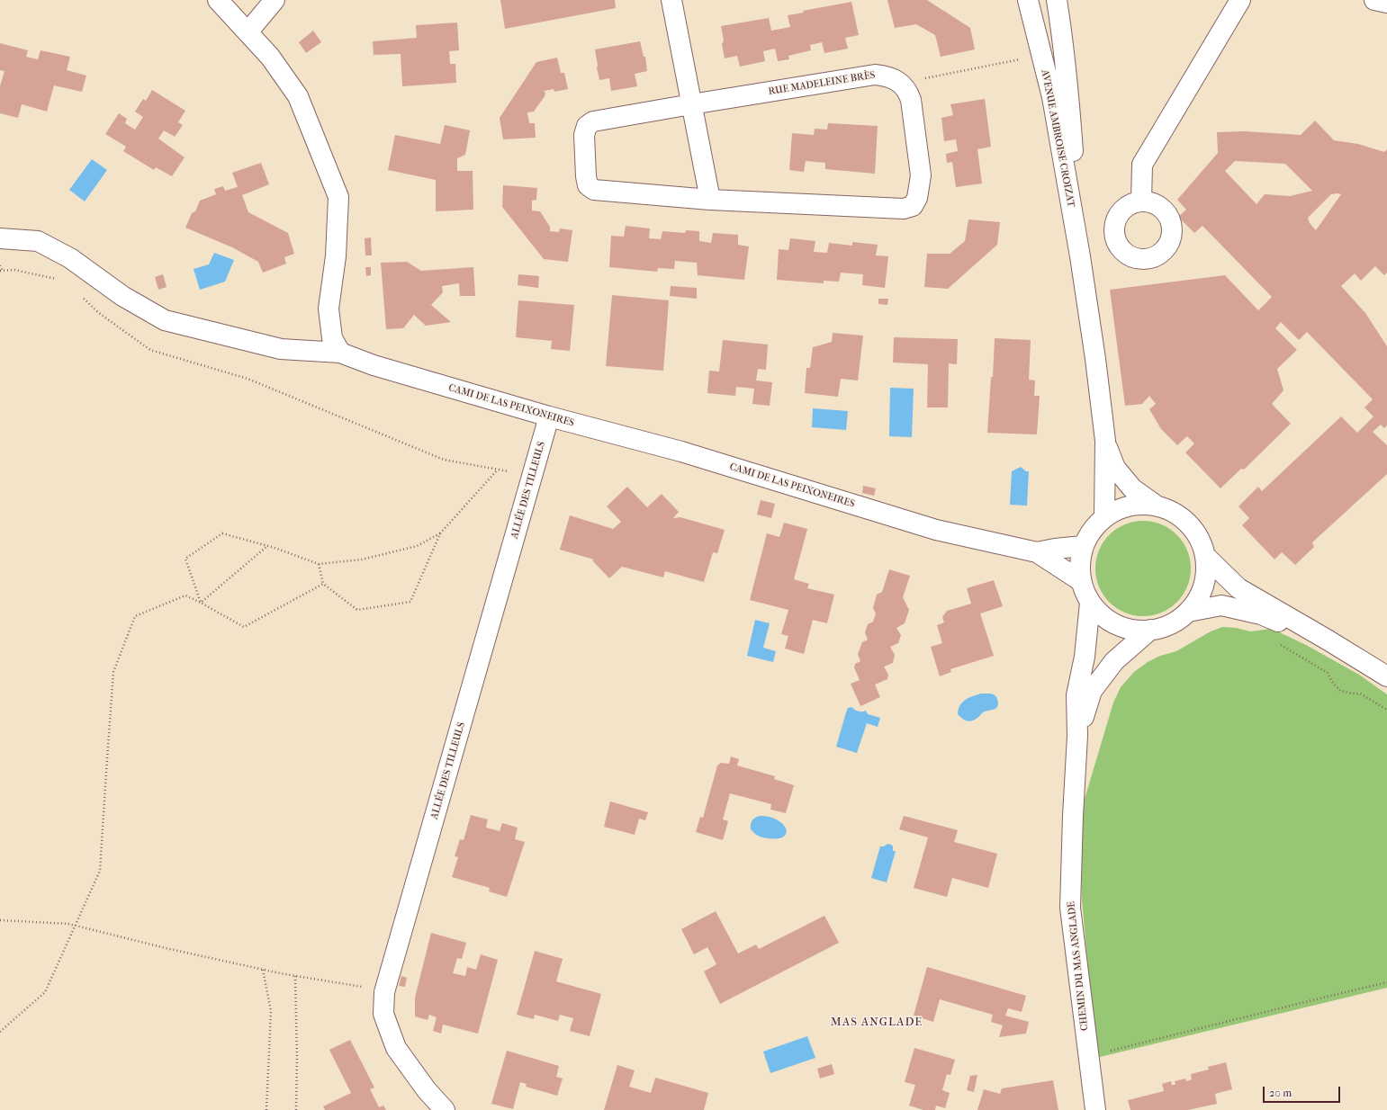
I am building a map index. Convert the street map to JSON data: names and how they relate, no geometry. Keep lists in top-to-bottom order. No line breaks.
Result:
{"streets":{"street":["RUE MADELEINE BRÈS","AVENUE AMBROISE CROIZAT","CAMI DE LAS PEIXONEIRES","ALLÉE DES TILLEULS","CHEMIN DU MAS ANGLADE"]},"crossings":[["AVENUE AMBROISE CROIZAT","CAMI DE LAS PEIXONEIRES"],["AVENUE AMBROISE CROIZAT","CHEMIN DU MAS ANGLADE"],["CAMI DE LAS PEIXONEIRES","ALLÉE DES TILLEULS"],["CAMI DE LAS PEIXONEIRES","CHEMIN DU MAS ANGLADE"]],"districts":["MAS ANGLADE"],"scale_bar":"20 m"}
